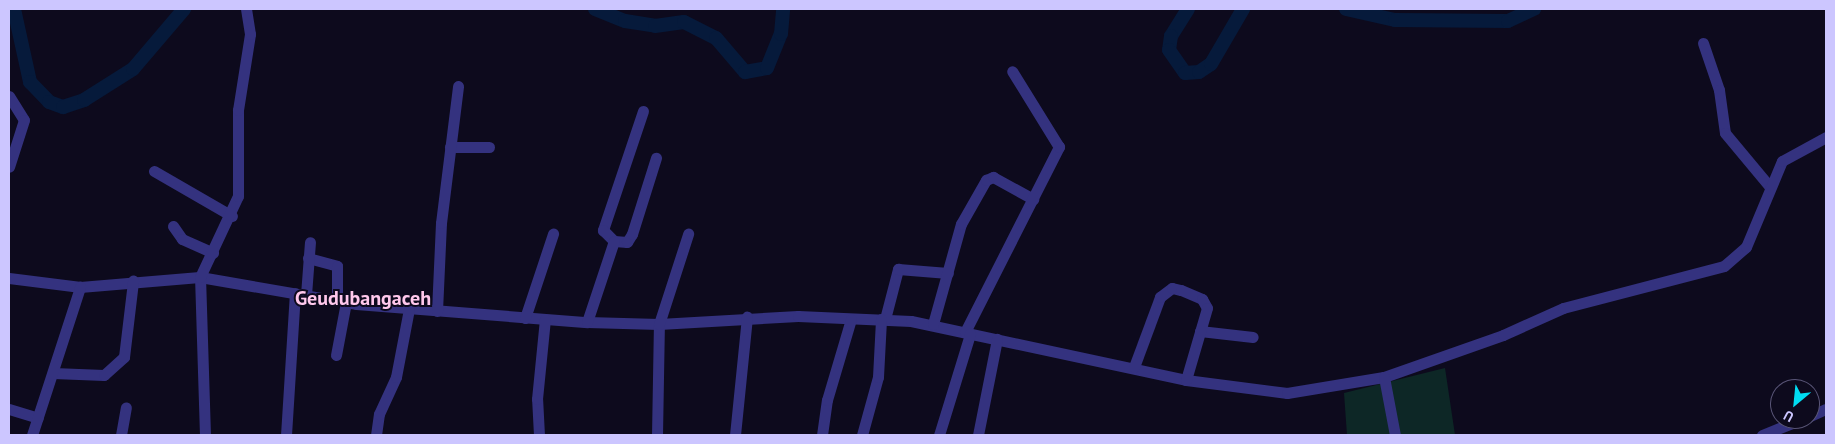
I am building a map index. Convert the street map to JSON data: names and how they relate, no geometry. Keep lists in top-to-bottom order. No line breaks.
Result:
{"districts":["Geudubangaceh"],"north":"bottom left"}
